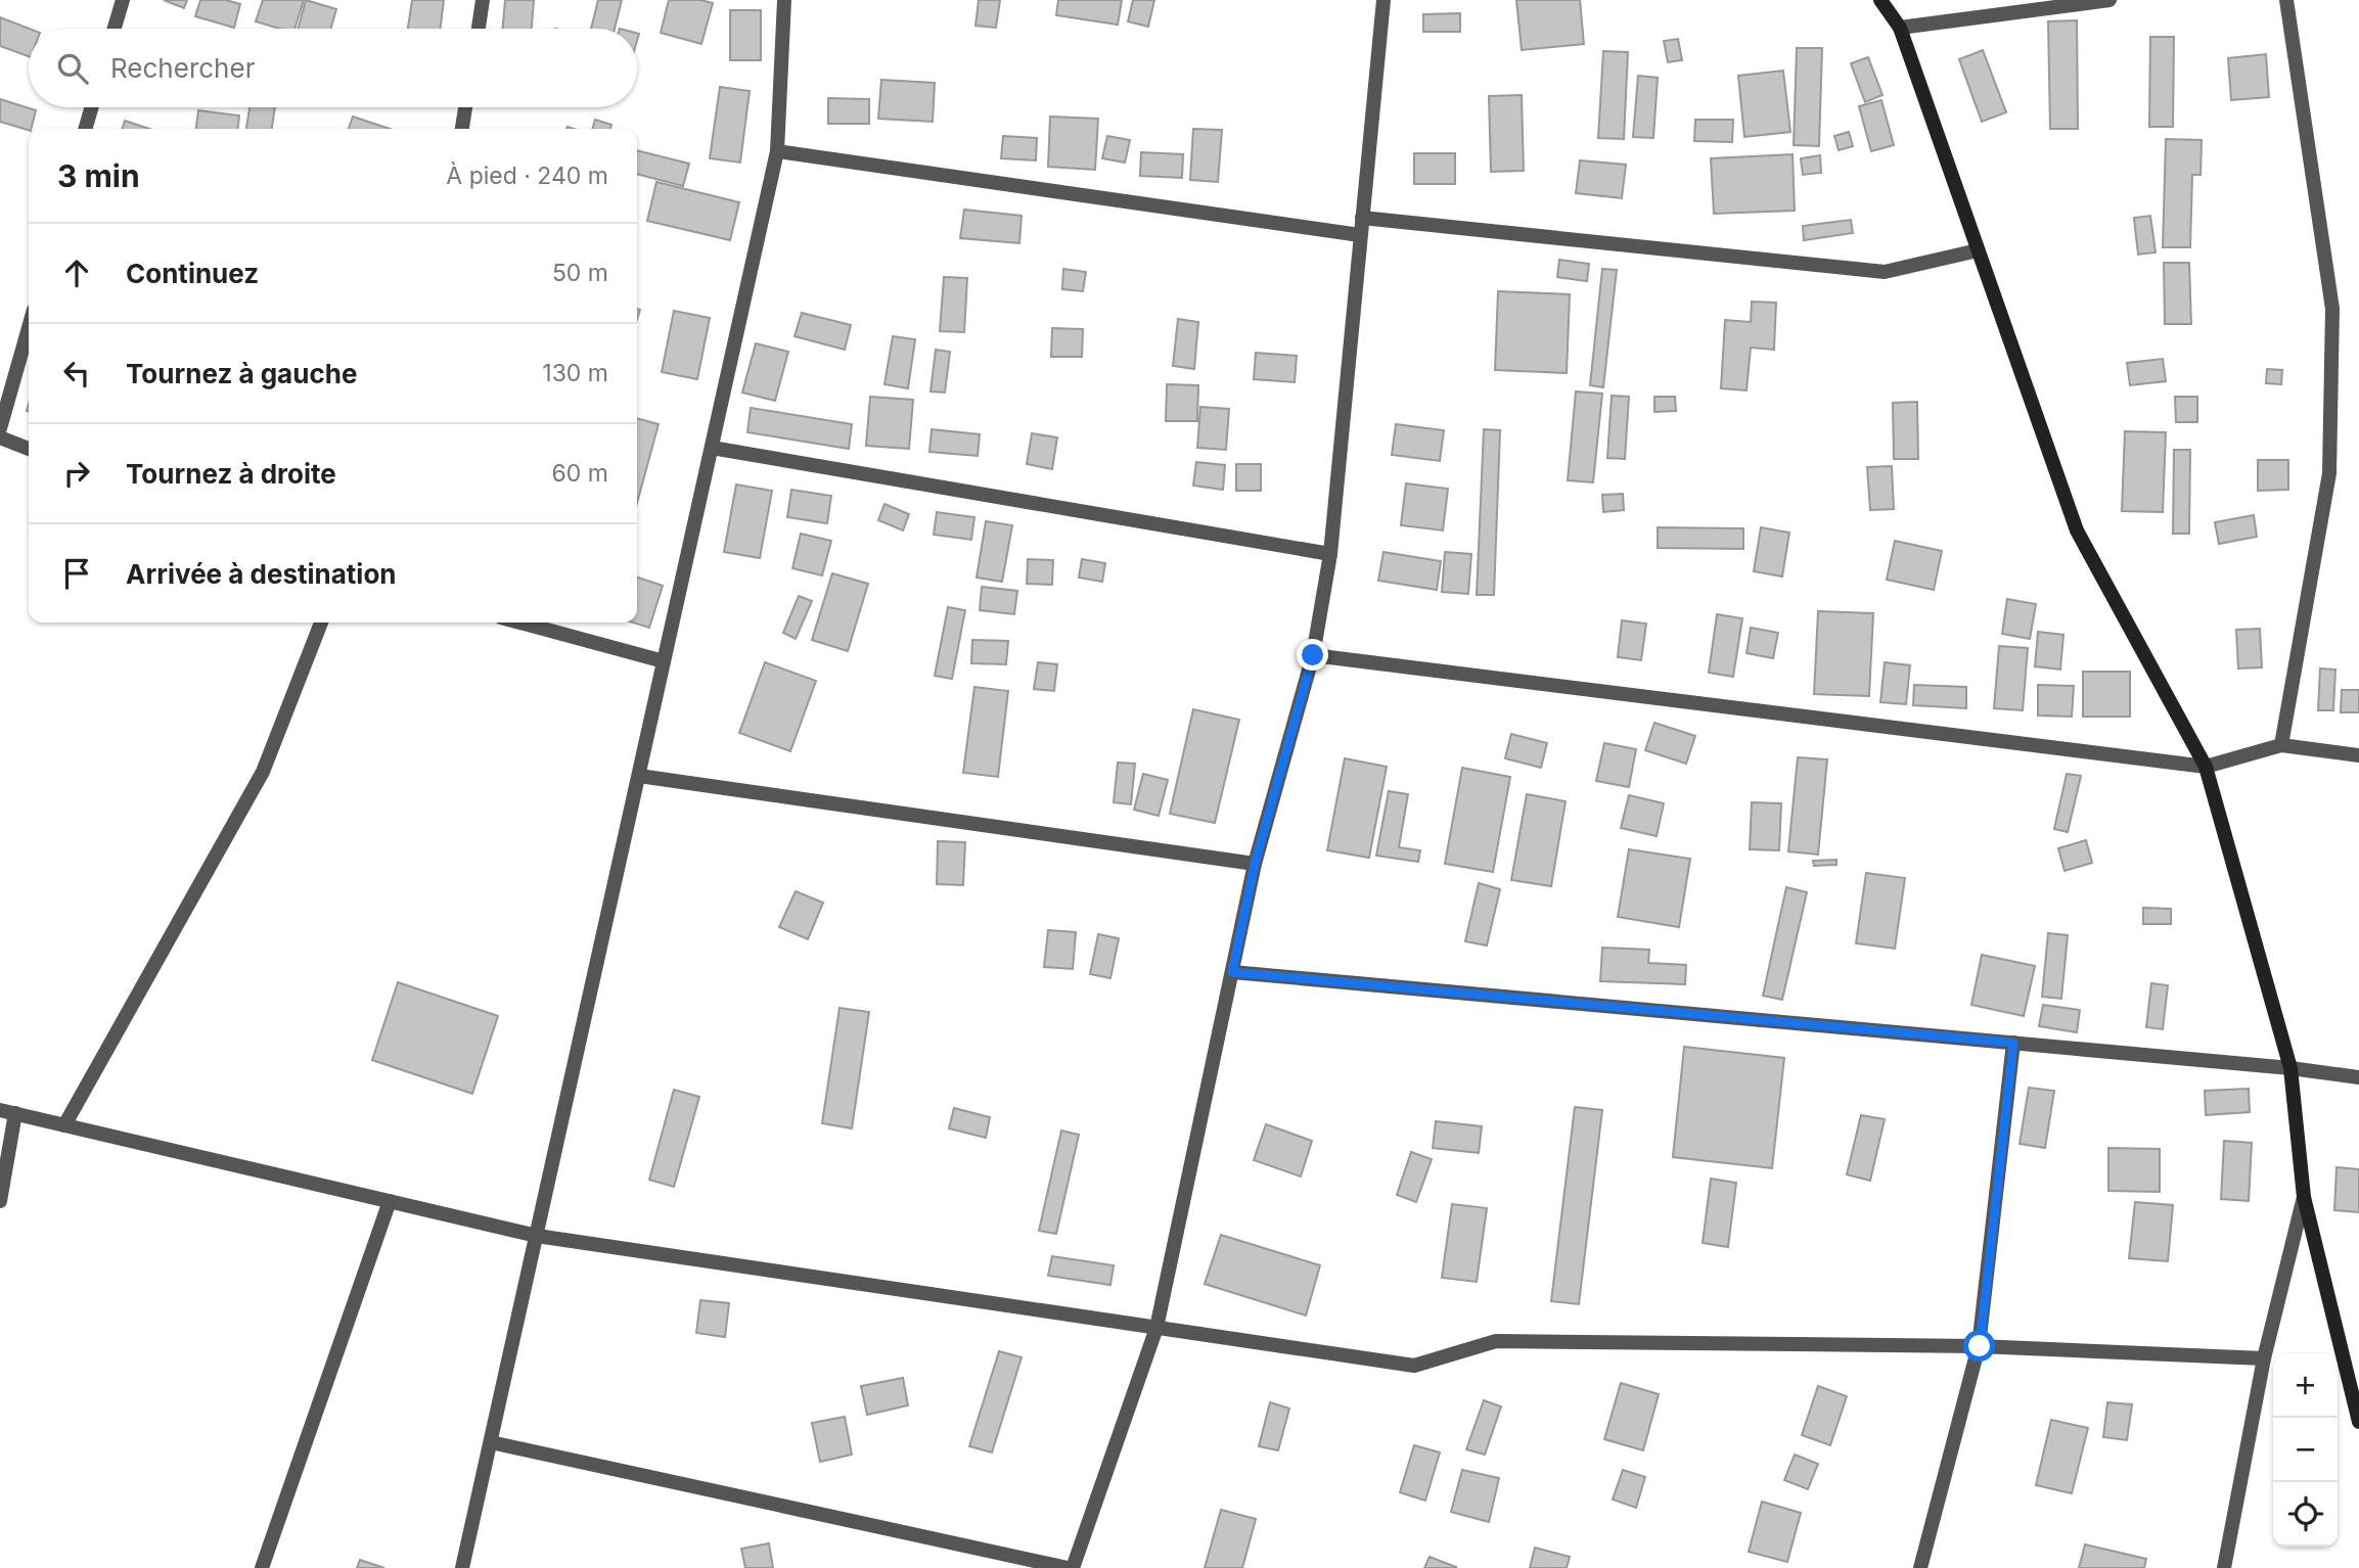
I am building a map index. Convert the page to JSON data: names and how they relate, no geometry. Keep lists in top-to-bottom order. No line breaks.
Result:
{"page":{"search":"Rechercher","heading":["3 min","À pied · 240 m"],"list":[["Continuez","50 m"],["Tournez à gauche","130 m"],["Tournez à droite","60 m"],"Arrivée à destination"],"map_buttons":["+","−"]}}
